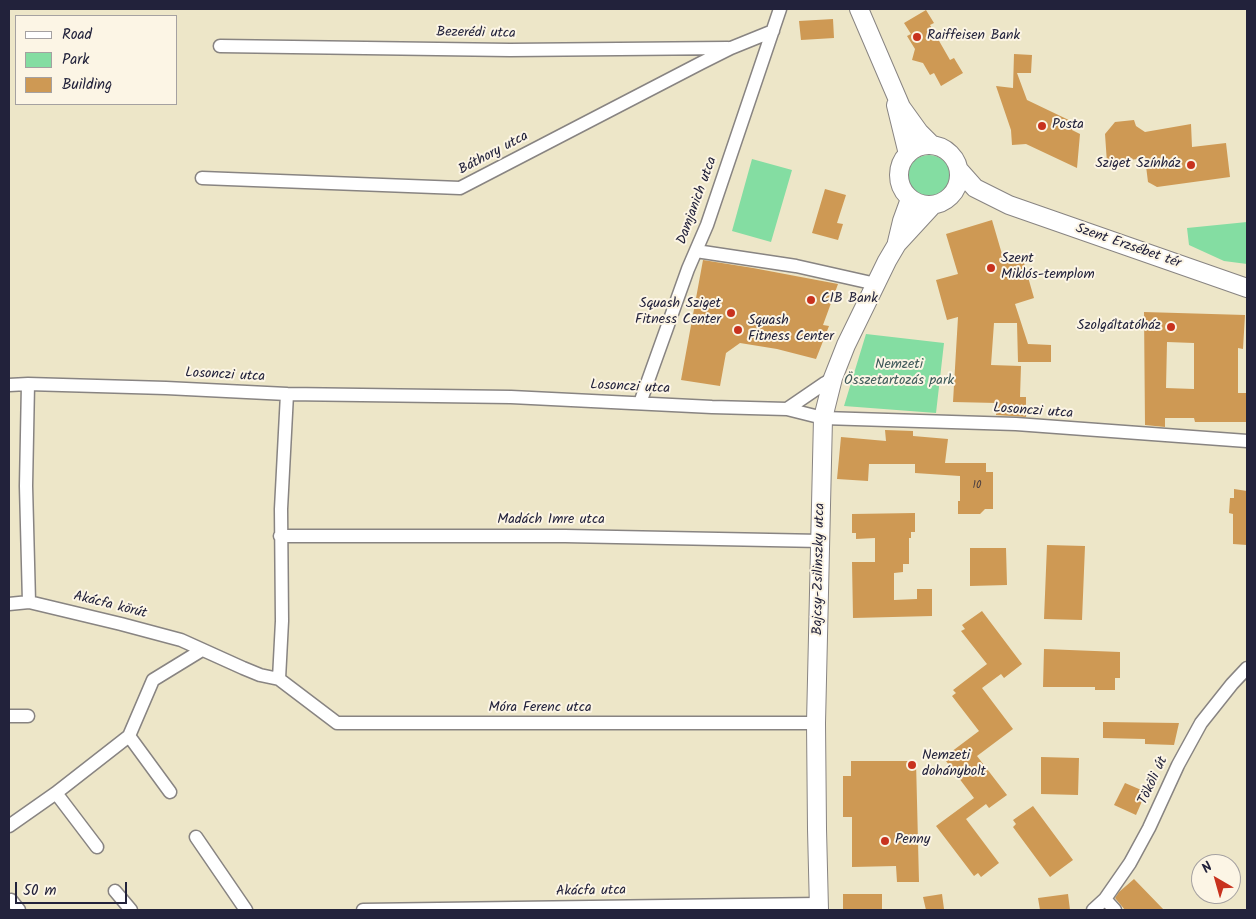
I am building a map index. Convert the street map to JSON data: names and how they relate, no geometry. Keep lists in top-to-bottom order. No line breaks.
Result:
{"streets":{"street":["Bezerédi utca","Báthory utca","Damjanich utca","Szent Erzsébet tér","Losonczi utca","Madách Imre utca","Bajcsy-Zsilinszky utca","Akácfa körút","Móra Ferenc utca","Tököli út","Akácfa utca"]},"crossings":[["Bezerédi utca","Báthory utca"],["Báthory utca","Damjanich utca"],["Damjanich utca","Losonczi utca"],["Szent Erzsébet tér","Bajcsy-Zsilinszky utca"],["Losonczi utca","Bajcsy-Zsilinszky utca"],["Madách Imre utca","Bajcsy-Zsilinszky utca"],["Bajcsy-Zsilinszky utca","Móra Ferenc utca"],["Bajcsy-Zsilinszky utca","Akácfa utca"],["Akácfa körút","Móra Ferenc utca"]],"parks":["Nemzeti Összetartozás park"],"places":["Raiffeisen Bank","Posta","Sziget Színház","Szent Miklós-templom","CIB Bank","Squash Sziget Fitness Center","Szolgáltatóház","Squash Fitness Center","Nemzeti dohánybolt","Penny"],"house_numbers":["10"],"legend":["Road","Park","Building"],"scale_bar":"50 m","north":"top left"}
